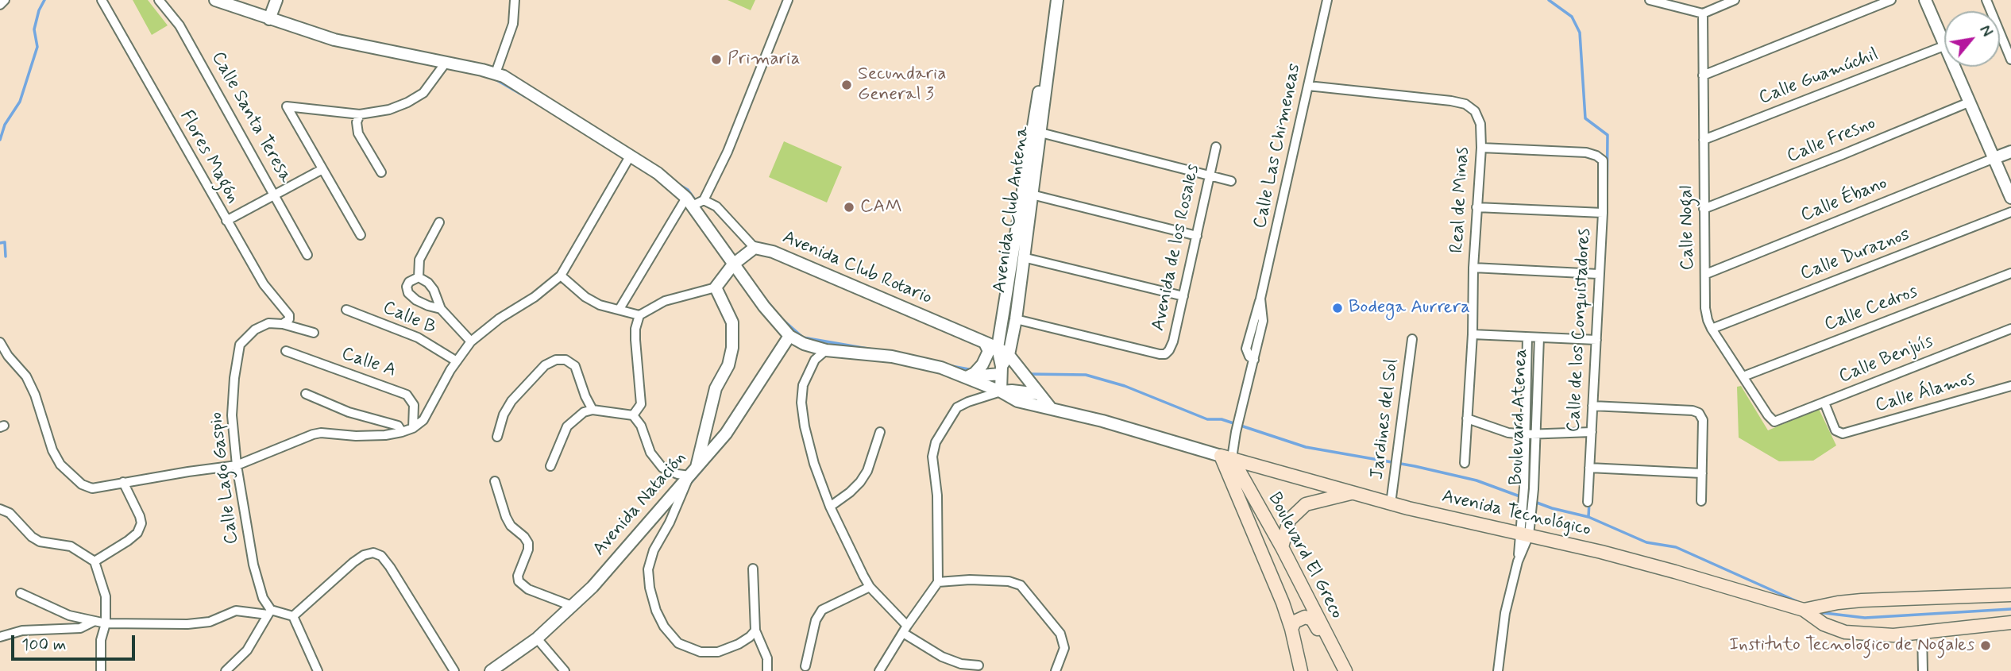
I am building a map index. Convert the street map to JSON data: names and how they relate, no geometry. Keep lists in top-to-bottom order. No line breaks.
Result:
{"streets":{"main road":["Avenida Tecnológico","Boulevard El Greco"],"street":["Calle Guamúchil","Calle Santa Teresa","Calle Fresno","Calle Las Chimeneas","Flores Magón","Real de Minas","Calle Ébano","Avenida Club Antena","Calle Nogal","Avenida de los Rosales","Calle Duraznos","Avenida Club Rotario","Calle Cedros","Calle B","Calle de los Conquistadores","Calle Benjuís","Calle A","Calle Álamos","Boulevard Atenea","Jardines del Sol","Calle Lago Gaspio","Avenida Natación"]},"crossings":[["Calle Guamúchil","Calle Nogal"],["Calle Fresno","Calle Nogal"],["Calle Las Chimeneas","Real de Minas"],["Calle Las Chimeneas","Avenida Tecnológico"],["Calle Las Chimeneas","Boulevard El Greco"],["Flores Magón","Calle Lago Gaspio"],["Real de Minas","Calle de los Conquistadores"],["Calle Ébano","Calle Nogal"],["Avenida Club Antena","Avenida de los Rosales"],["Avenida Club Antena","Avenida Club Rotario"],["Calle Nogal","Calle Duraznos"],["Calle Nogal","Calle Cedros"],["Calle Nogal","Calle Benjuís"],["Calle Benjuís","Calle Álamos"],["Boulevard Atenea","Avenida Tecnológico"],["Jardines del Sol","Avenida Tecnológico"],["Avenida Tecnológico","Boulevard El Greco"]],"places":["Primaria","Secundaria General 3","CAM","Bodega Aurrera","Instituto Tecnologico de Nogales"],"scale_bar":"100 m","north":"top right"}
